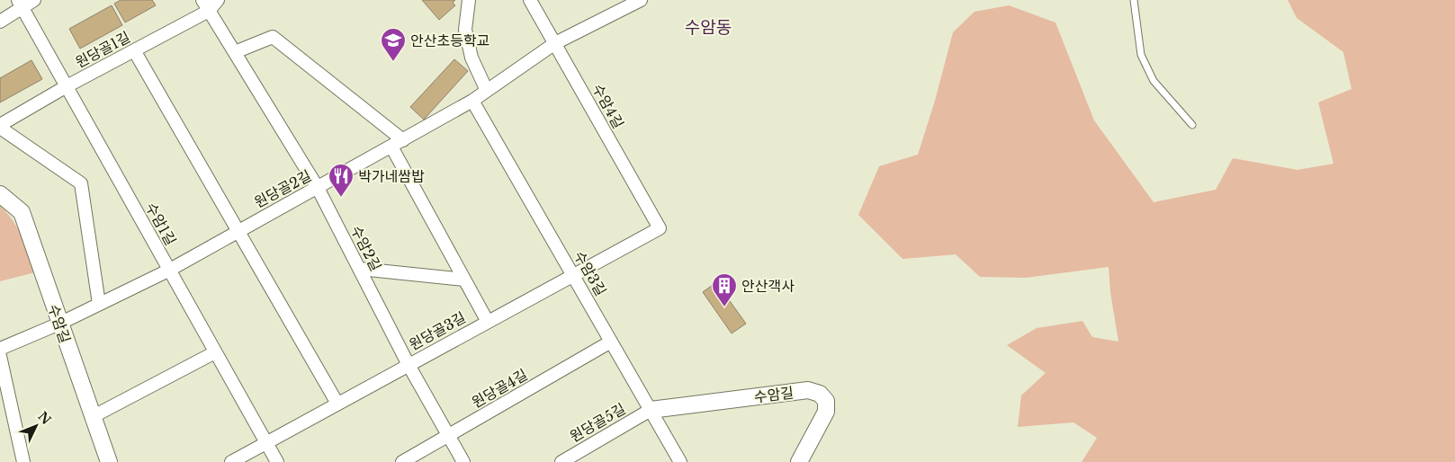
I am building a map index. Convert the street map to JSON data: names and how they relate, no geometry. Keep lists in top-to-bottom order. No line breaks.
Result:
{"streets":{"street":["원당골1길","수암4길","원당골2길","수암1길","수암2길","수암3길","수암길","원당골3길","원당골4길","원당골5길"]},"crossings":[["원당골1길","수암1길"],["원당골1길","수암2길"],["수암4길","원당골2길"],["수암4길","원당골3길"],["원당골2길","수암1길"],["원당골2길","수암2길"],["원당골2길","수암3길"],["원당골2길","수암길"],["수암1길","원당골3길"],["수암2길","원당골3길"],["수암2길","원당골4길"],["수암3길","수암길"],["수암3길","원당골3길"],["수암3길","원당골4길"],["수암3길","원당골5길"],["수암길","원당골5길"]],"districts":["수암동"],"places":{"school or university":["안산초등학교"],"restaurant":["박가네쌈밥"],"building":["안산객사"]},"north":"top right"}
